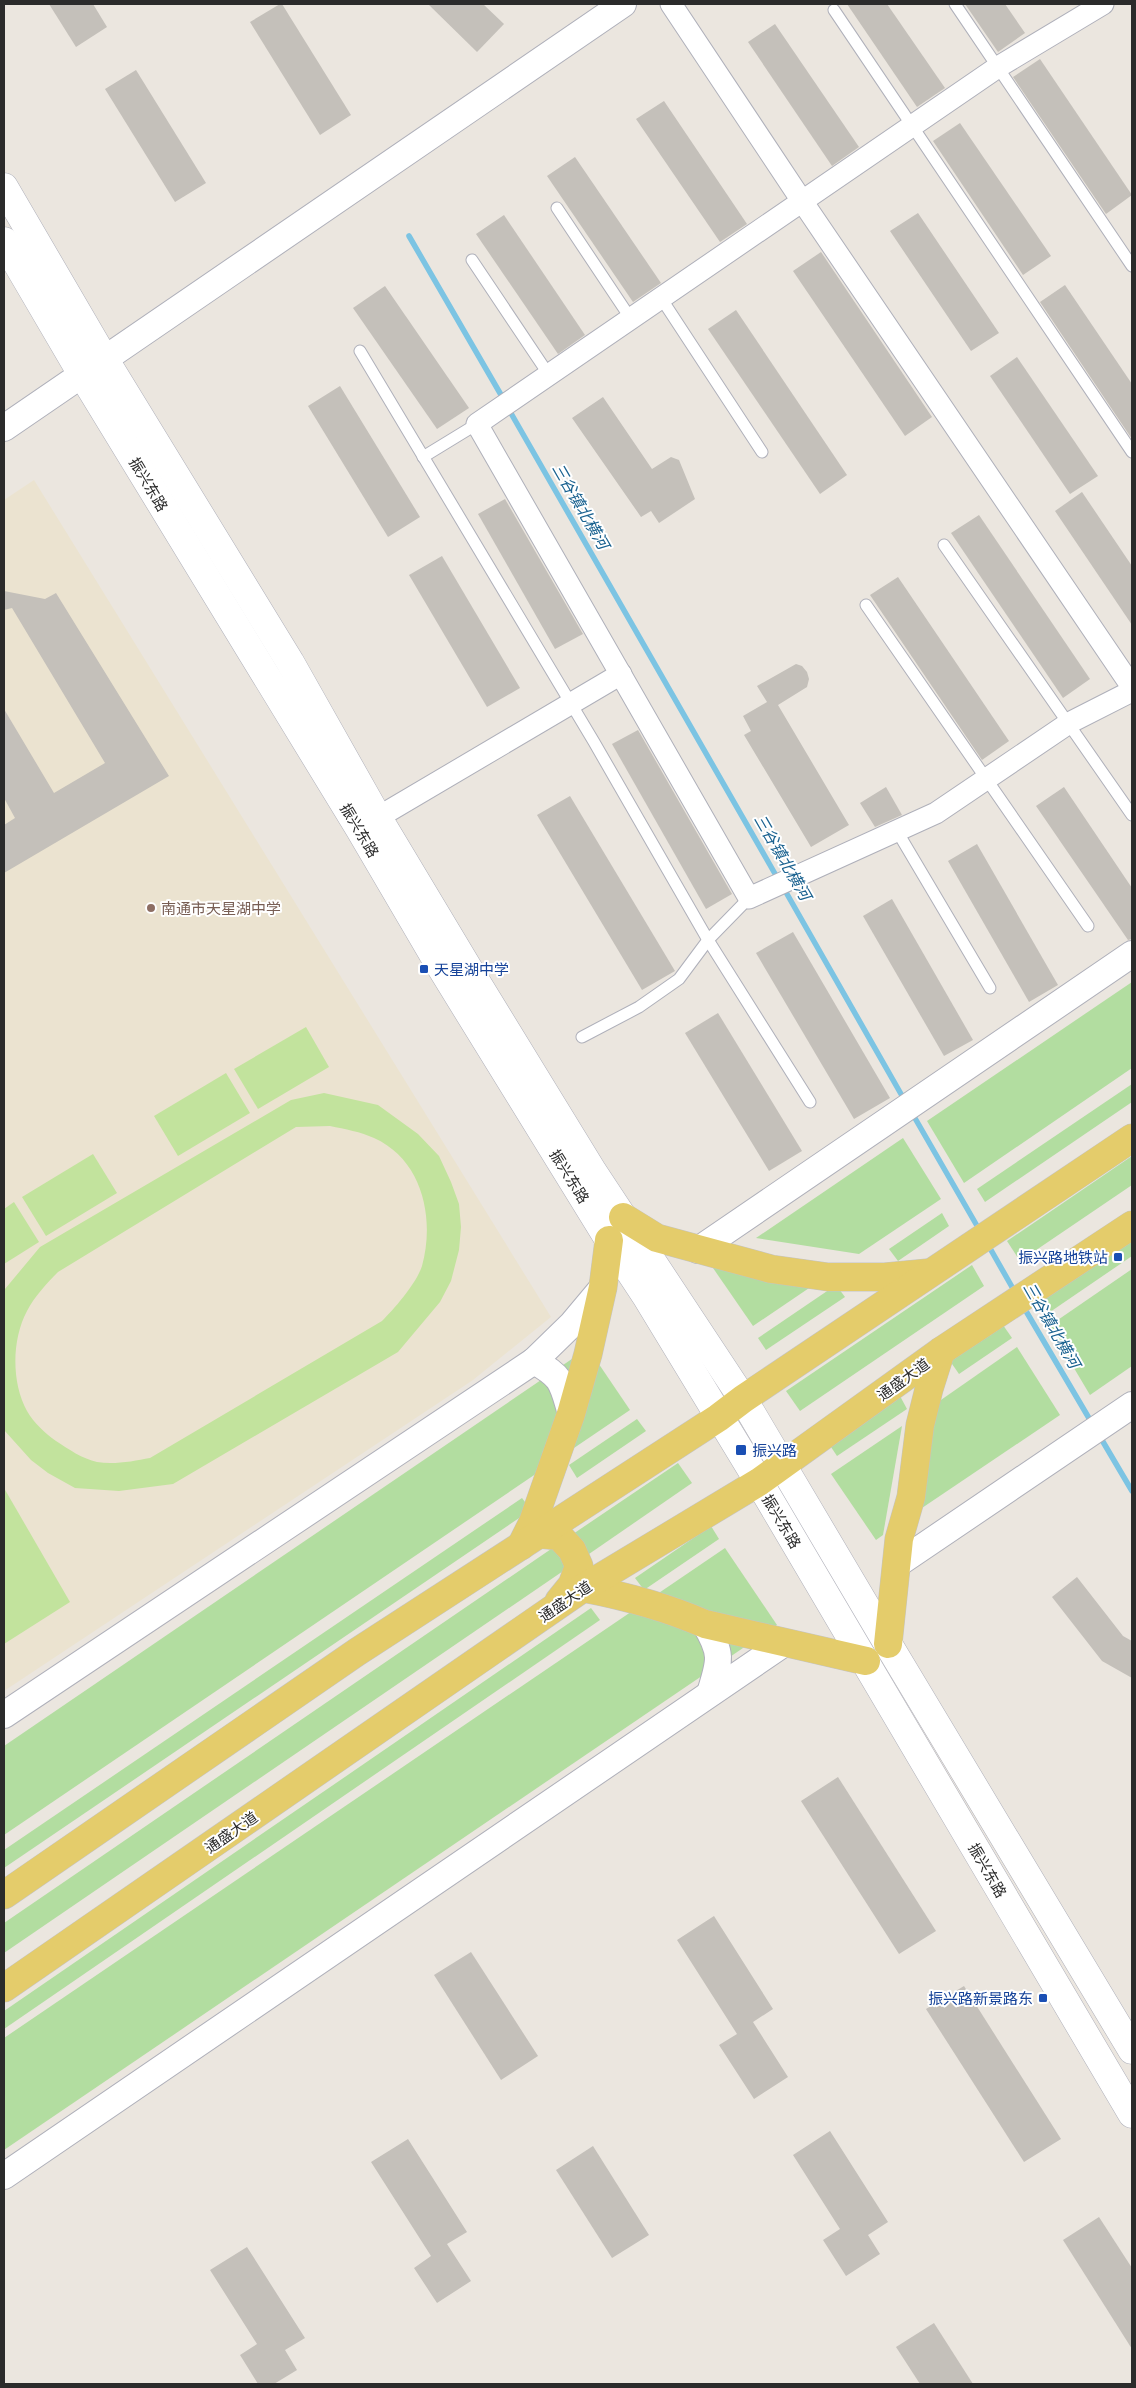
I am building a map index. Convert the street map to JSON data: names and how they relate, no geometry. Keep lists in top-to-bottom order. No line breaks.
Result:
{"streets":{"main road":["振兴东路","通盛大道"]},"crossings":[["振兴东路","通盛大道"]],"water":["三谷镇北横河"],"places":{"other":["南通市天星湖中学"],"transit":["天星湖中学","振兴路地铁站","振兴路","振兴路新景路东"]}}
